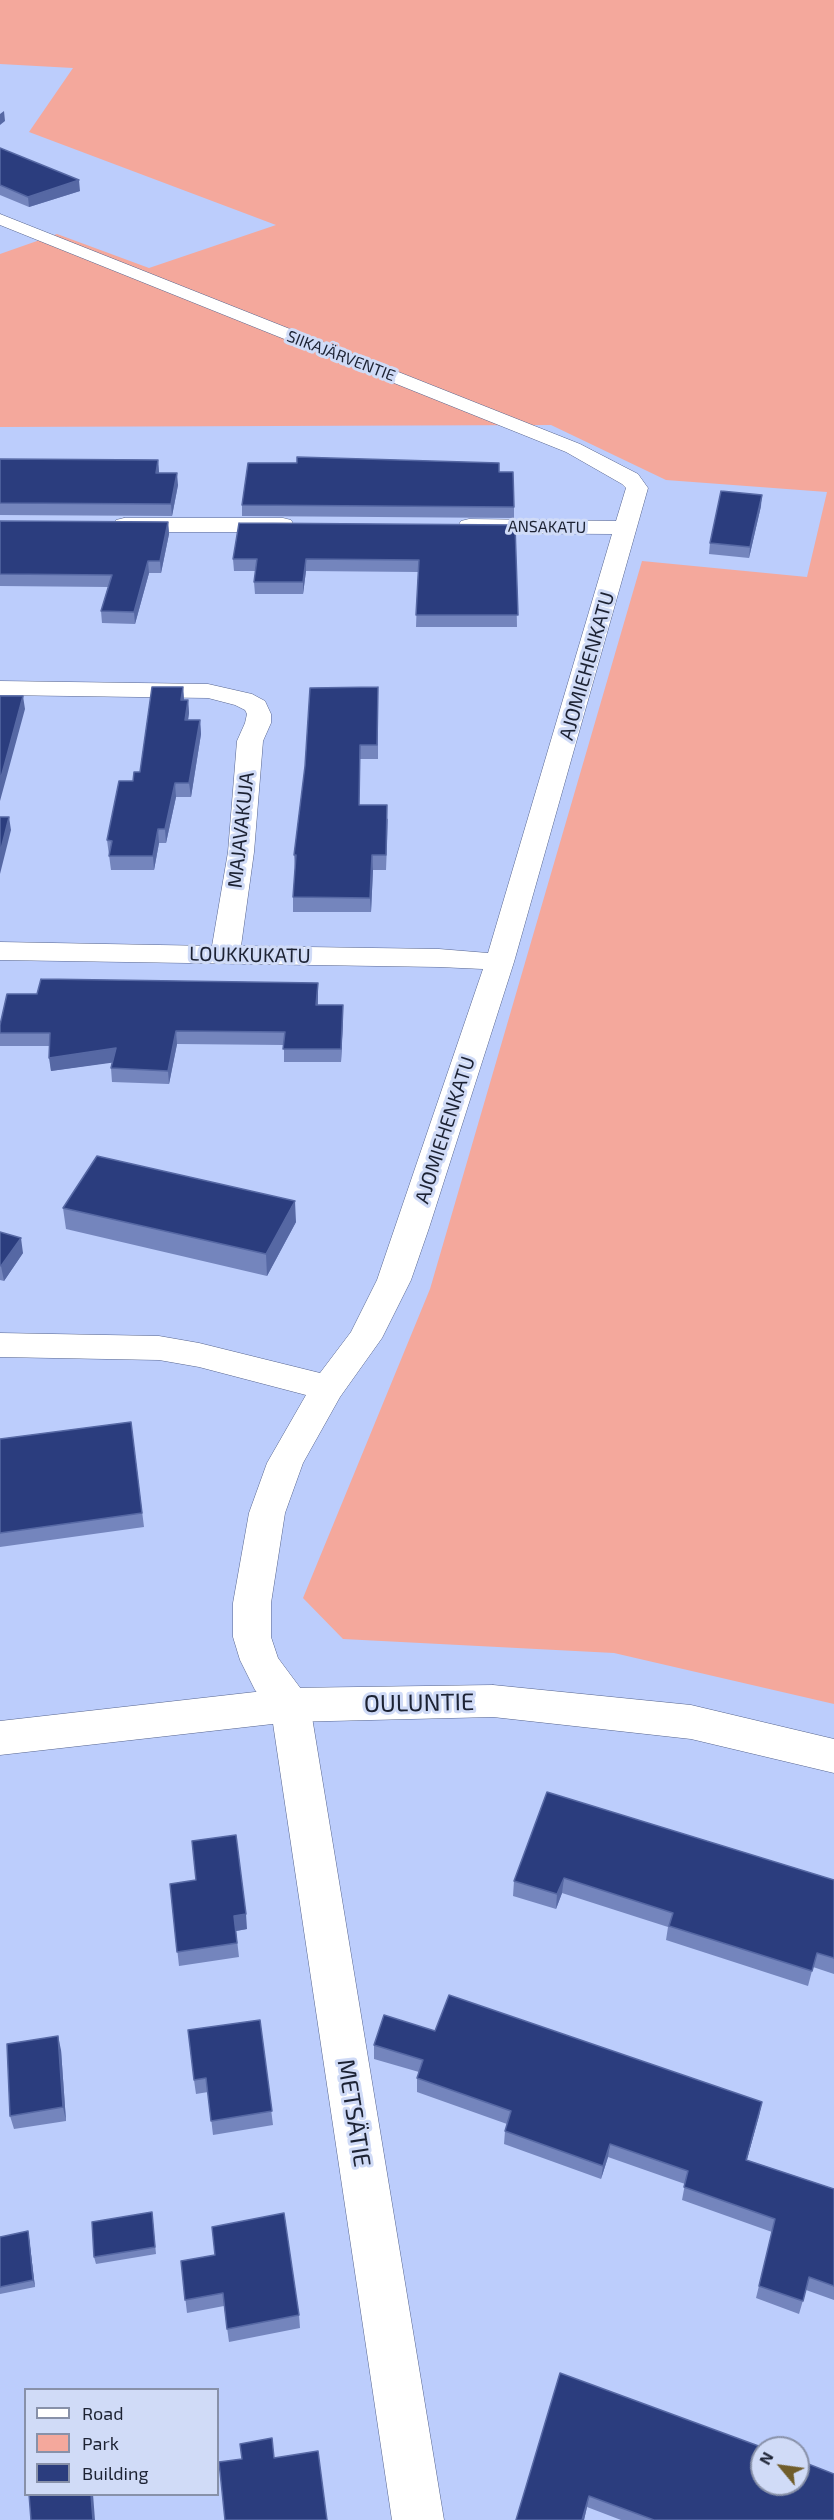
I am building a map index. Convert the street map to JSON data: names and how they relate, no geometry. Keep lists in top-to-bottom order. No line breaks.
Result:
{"streets":{"street":["SIIKAJÄRVENTIE","ANSAKATU","AJOMIEHENKATU","MAJAVAKUJA","LOUKKUKATU","OULUNTIE","METSÄTIE"]},"crossings":[["SIIKAJÄRVENTIE","ANSAKATU"],["SIIKAJÄRVENTIE","AJOMIEHENKATU"],["ANSAKATU","AJOMIEHENKATU"],["AJOMIEHENKATU","LOUKKUKATU"],["AJOMIEHENKATU","OULUNTIE"],["AJOMIEHENKATU","METSÄTIE"],["MAJAVAKUJA","LOUKKUKATU"],["OULUNTIE","METSÄTIE"]],"legend":["Road","Park","Building"],"north":"top left"}
